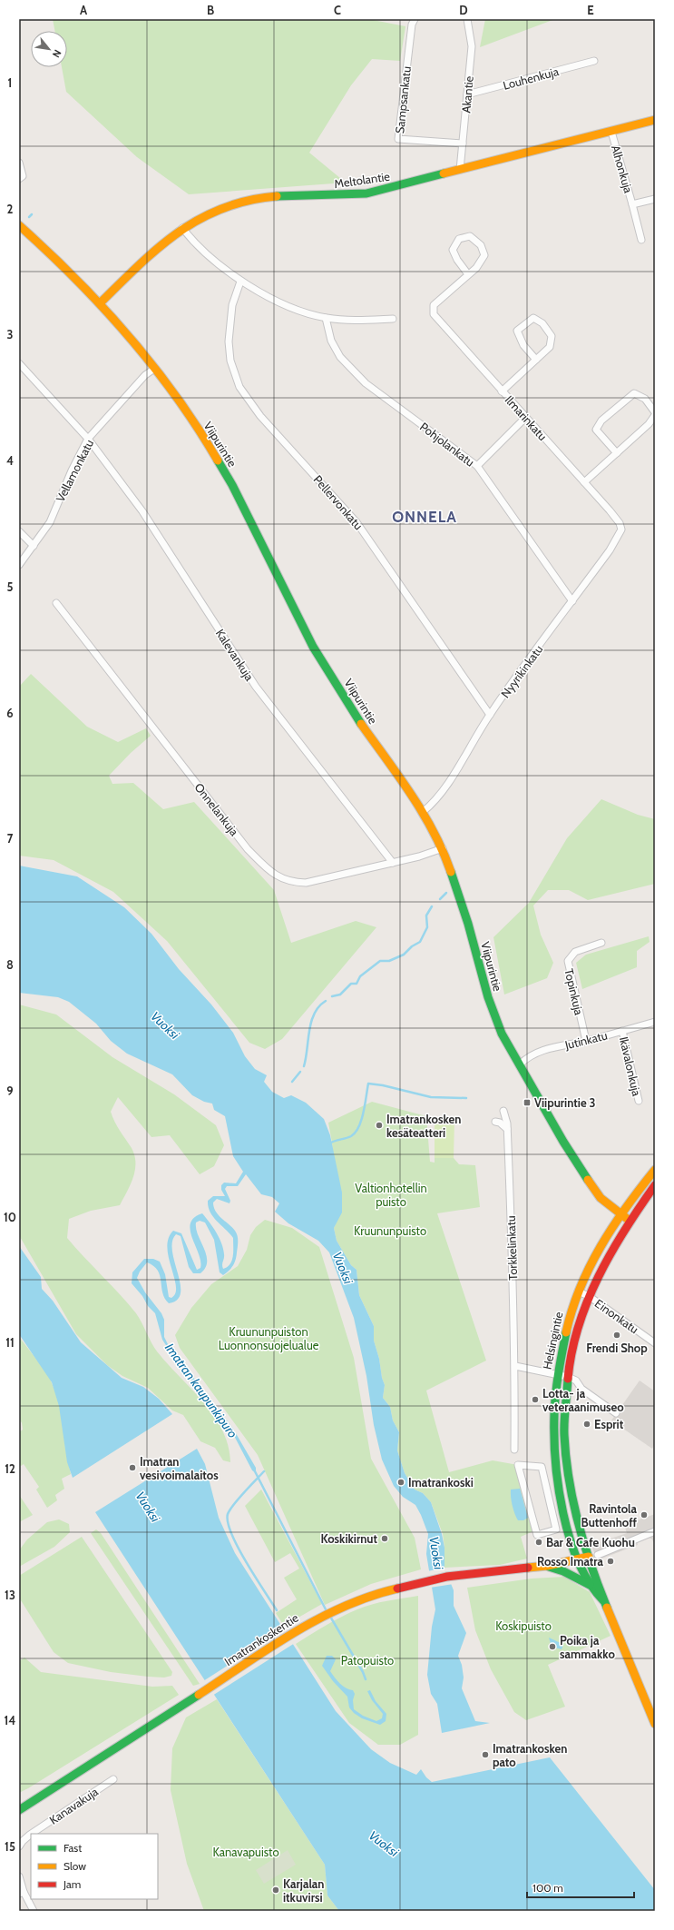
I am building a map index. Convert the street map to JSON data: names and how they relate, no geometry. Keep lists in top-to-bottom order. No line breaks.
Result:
{"streets":{"main road":["Meltolantie","Viipurintie","Helsingintie","Imatrankoskentie"],"street":["Louhenkuja","Akantie","Sampsankatu","Alhonkuja","Ilmarinkatu","Pohjolankatu","Vellamonkatu","Pellervonkatu","Kalevankuja","Nyyrikinkatu","Onnelankuja","Topinkuja","Jutinkatu","Ikävalonkuja","Torkkelinkatu","Einonkatu","Kanavakuja"]},"crossings":[["Louhenkuja","Akantie"],["Akantie","Sampsankatu"],["Akantie","Meltolantie"],["Alhonkuja","Meltolantie"],["Meltolantie","Viipurintie"],["Ilmarinkatu","Nyyrikinkatu"],["Viipurintie","Vellamonkatu"],["Viipurintie","Nyyrikinkatu"],["Viipurintie","Onnelankuja"],["Viipurintie","Jutinkatu"],["Viipurintie","Helsingintie"],["Pohjolankatu","Nyyrikinkatu"],["Vellamonkatu","Kalevankuja"],["Pellervonkatu","Nyyrikinkatu"],["Kalevankuja","Onnelankuja"],["Topinkuja","Jutinkatu"],["Jutinkatu","Ikävalonkuja"],["Einonkatu","Helsingintie"],["Helsingintie","Imatrankoskentie"]],"districts":["ONNELA"],"water":["Vuoksi","Imatran kaupunkipuro"],"parks":["Valtionhotellin puisto","Kruununpuisto","Kruununpuiston Luonnonsuojelualue","Koskipuisto","Patopuisto","Kanavapuisto"],"places":{"transit":["Viipurintie 3"],"other":["Imatrankosken kesäteatteri","Frendi Shop","Lotta- ja veteraanimuseo","Esprit","Imatran vesivoimalaitos","Imatrankoski","Ravintola Buttenhoff","Koskikirnut","Bar & Cafe Kuohu","Rosso Imatra","Poika ja sammakko","Imatrankosken pato","Karjalan itkuvirsi"]},"legend":["Fast","Slow","Jam"],"scale_bar":"100 m","north":"bottom right","grid":{"columns":["A","B","C","D","E"],"rows":["1","2","3","4","5","6","7","8","9","10","11","12","13","14","15"]}}
